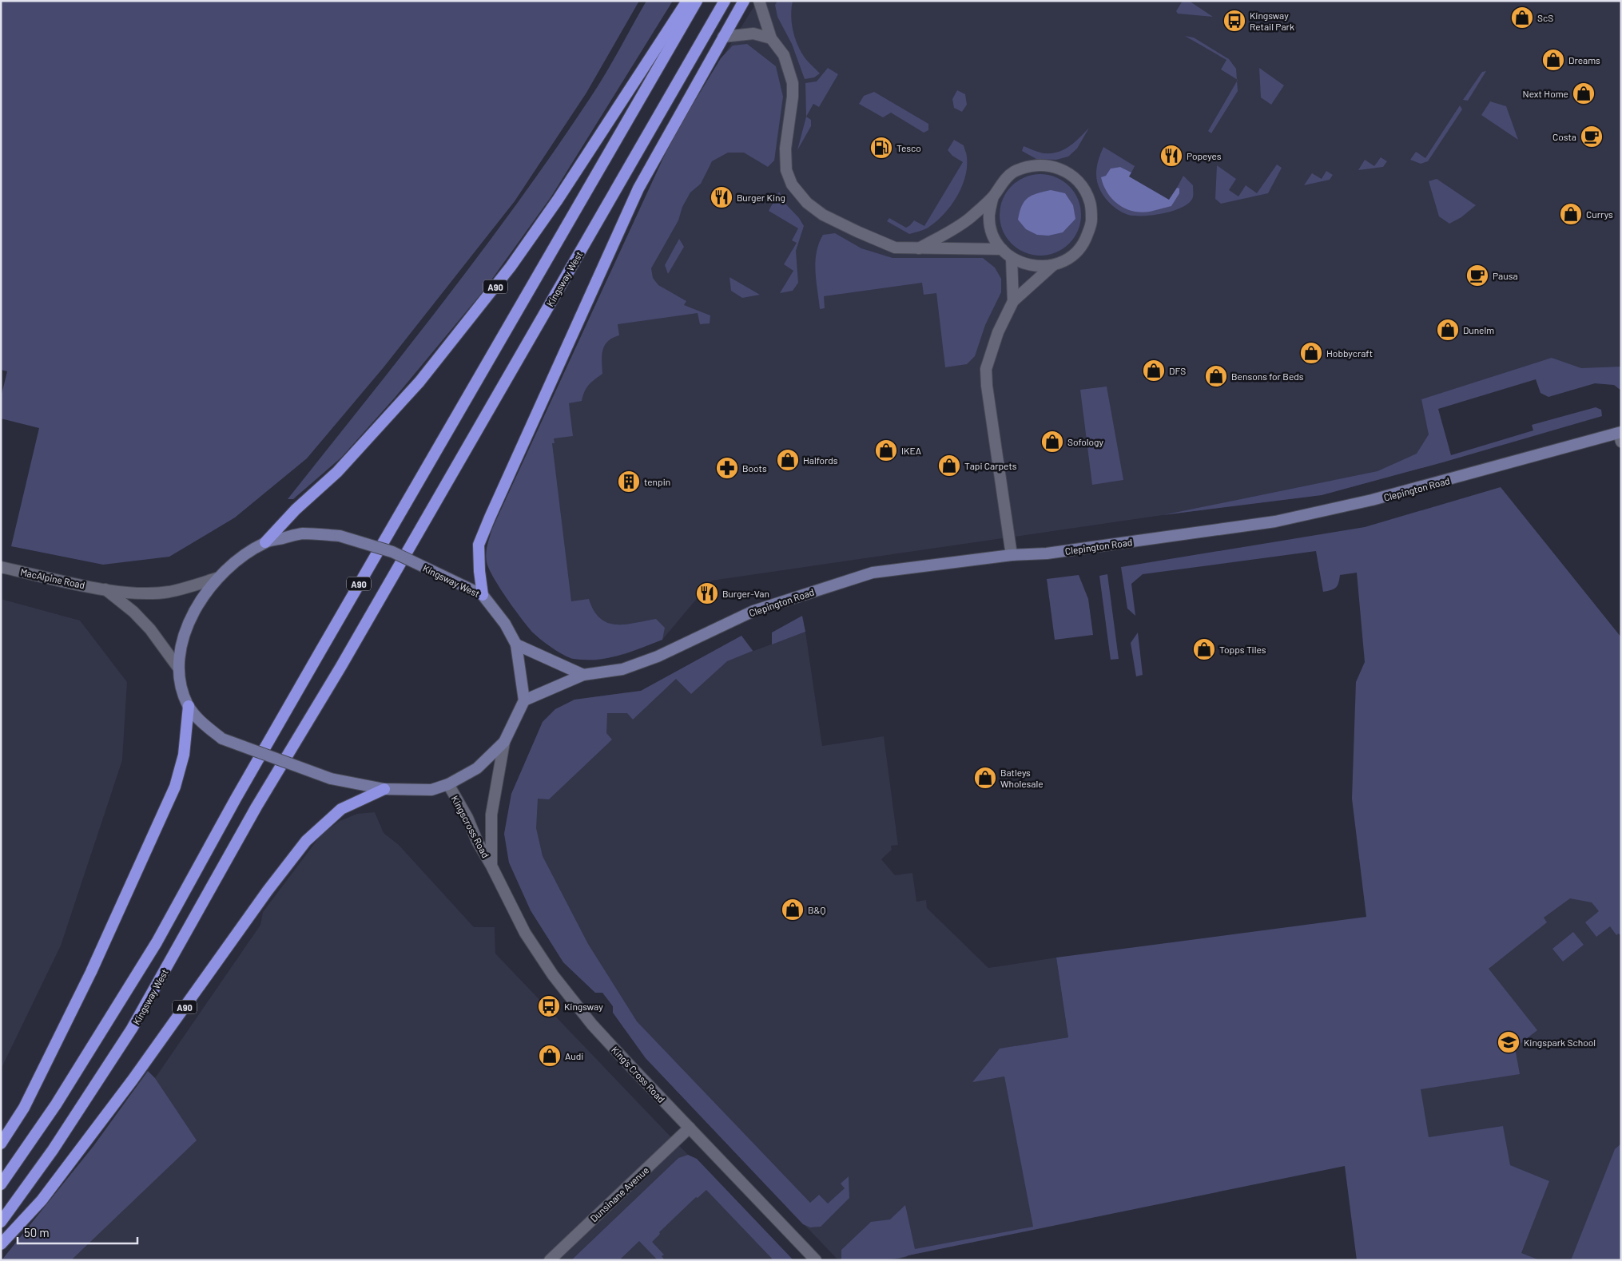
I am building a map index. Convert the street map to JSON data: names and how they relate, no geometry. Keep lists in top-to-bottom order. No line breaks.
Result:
{"streets":{"highway":["Kingsway West","A90"],"main road":["Clepington Road"],"street":["MacAlpine Road","Kingscross Road","King's Cross Road","Dunsinane Avenue"]},"crossings":[["Kingsway West","A90"],["Kingsway West","Clepington Road"],["Kingsway West","MacAlpine Road"],["Kingsway West","Kingscross Road"],["Kingscross Road","King's Cross Road"],["King's Cross Road","Dunsinane Avenue"]],"places":{"shop":["ScS","Dreams","Next Home","Currys","Dunelm","Hobbycraft","DFS","Bensons for Beds","Sofology","IKEA","Halfords","Tapi Carpets","Topps Tiles","Batleys Wholesale","B&Q","Audi"],"bus stop":["Kingsway Retail Park","Kingsway"],"cafe":["Costa","Pausa"],"fuel station":["Tesco"],"restaurant":["Popeyes","Burger King","Burger-Van"],"pharmacy":["Boots"],"building":["tenpin"],"school or university":["Kingspark School"]},"scale_bar":"50 m"}
